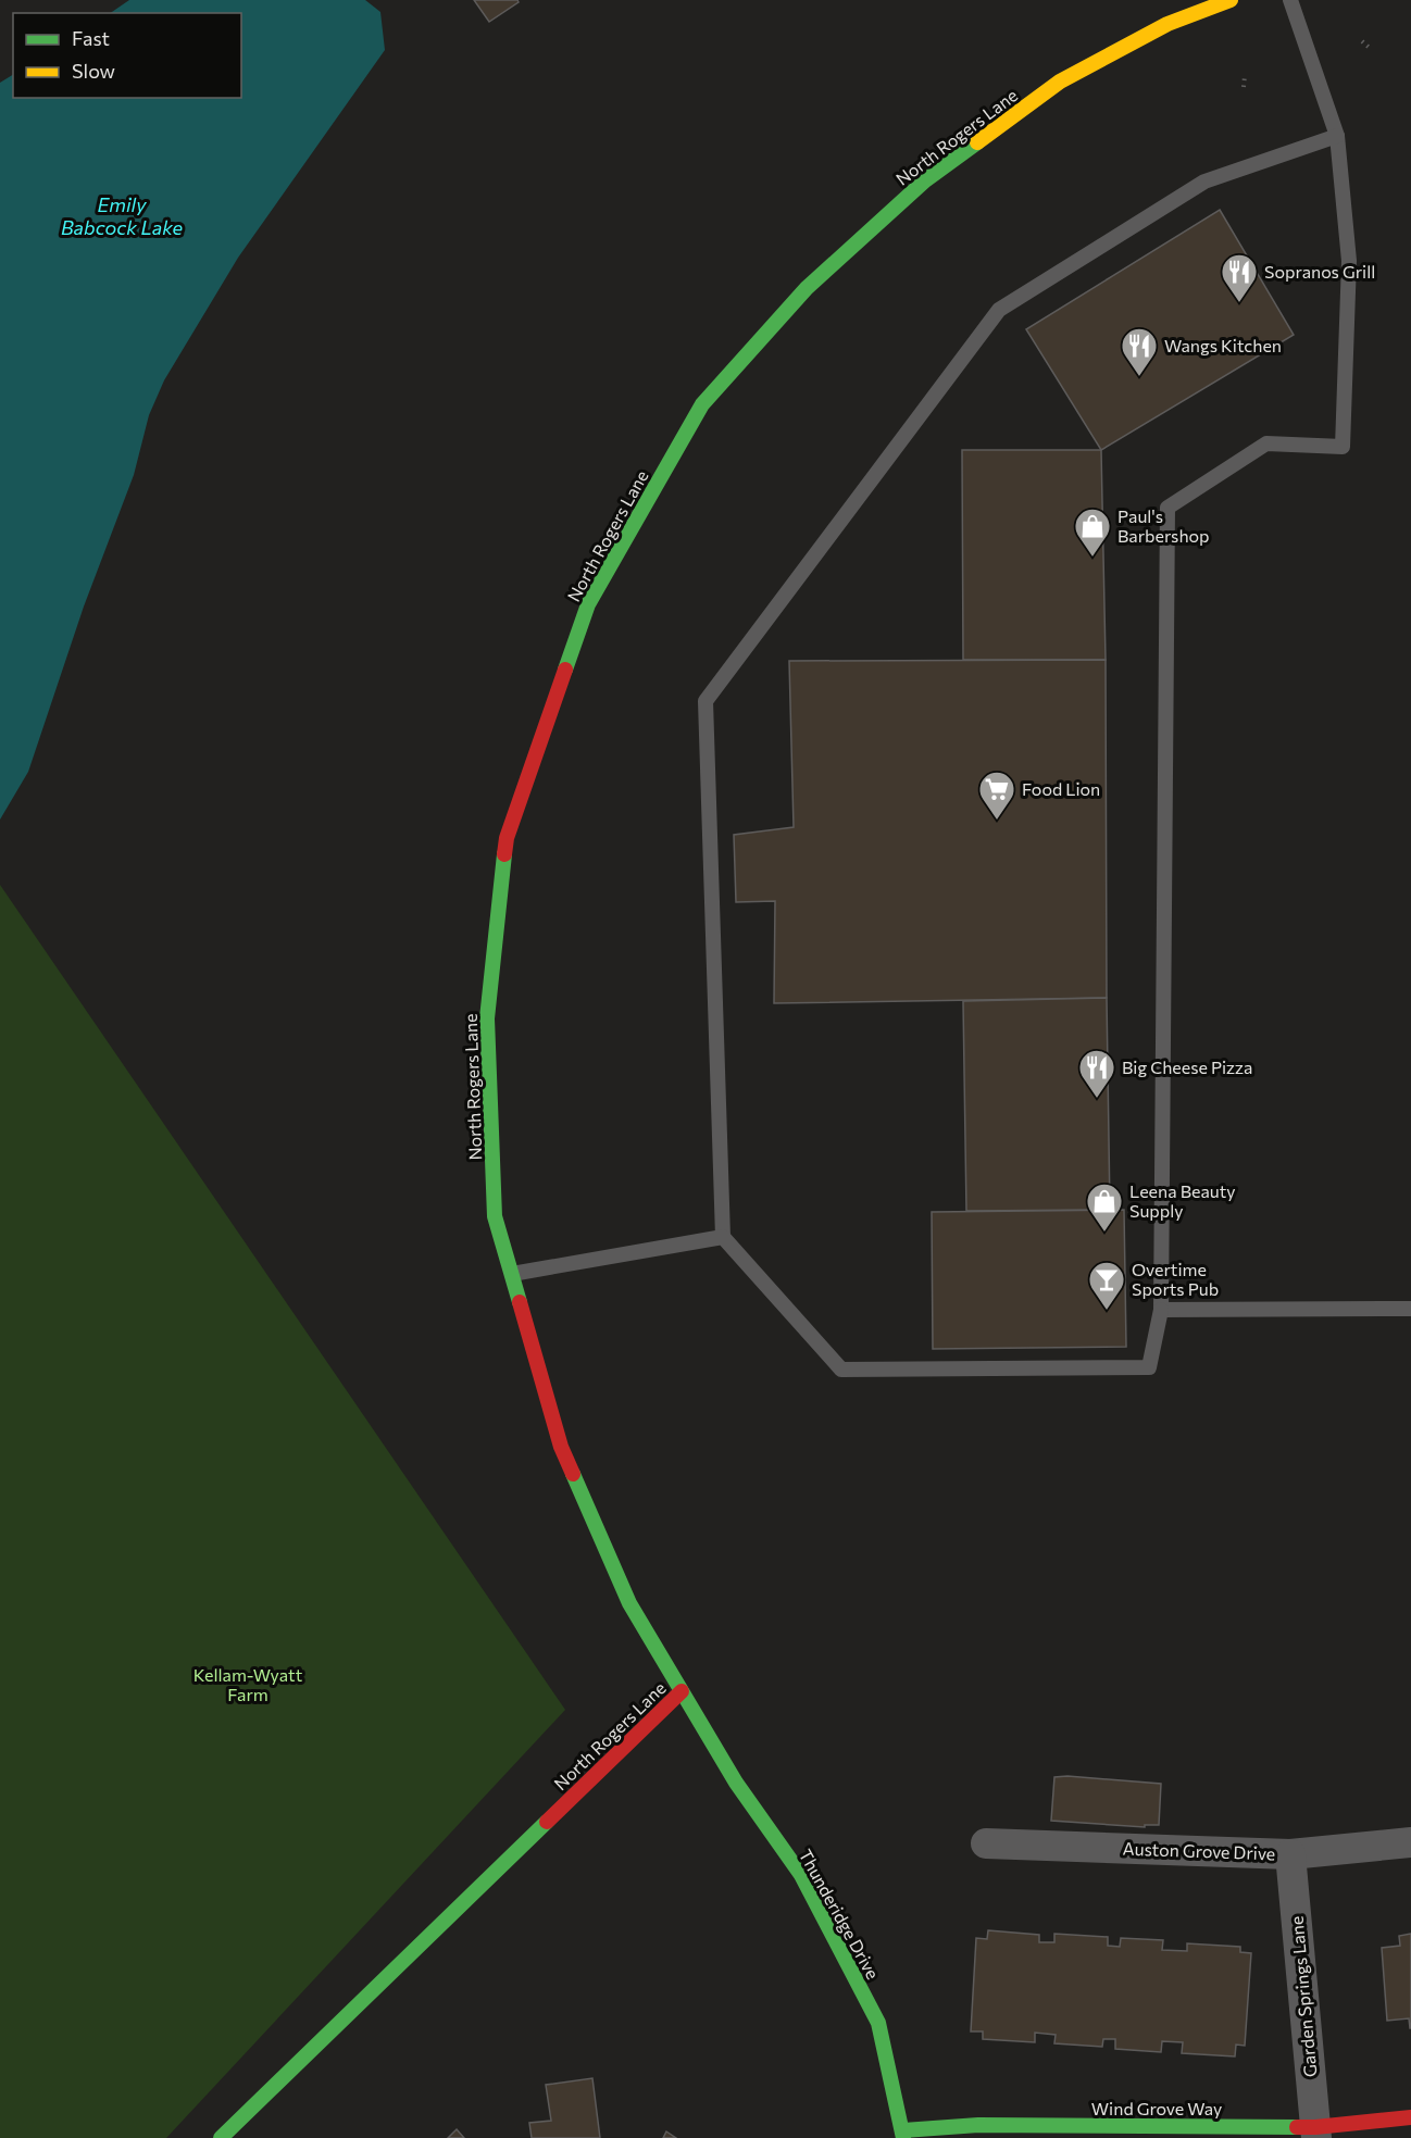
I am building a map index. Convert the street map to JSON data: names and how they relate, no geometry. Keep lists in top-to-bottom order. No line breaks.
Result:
{"streets":{"street":["North Rogers Lane","Auston Grove Drive","Thunderidge Drive","Garden Springs Lane","Wind Grove Way"]},"crossings":[["North Rogers Lane","Thunderidge Drive"],["Auston Grove Drive","Garden Springs Lane"],["Thunderidge Drive","Wind Grove Way"],["Garden Springs Lane","Wind Grove Way"]],"water":["Emily Babcock Lake"],"parks":["Kellam-Wyatt Farm"],"places":{"restaurant":["Sopranos Grill","Wangs Kitchen","Big Cheese Pizza"],"shop":["Paul's Barbershop","Leena Beauty Supply"],"supermarket":["Food Lion"],"bar":["Overtime Sports Pub"]},"legend":["Fast","Slow"]}
